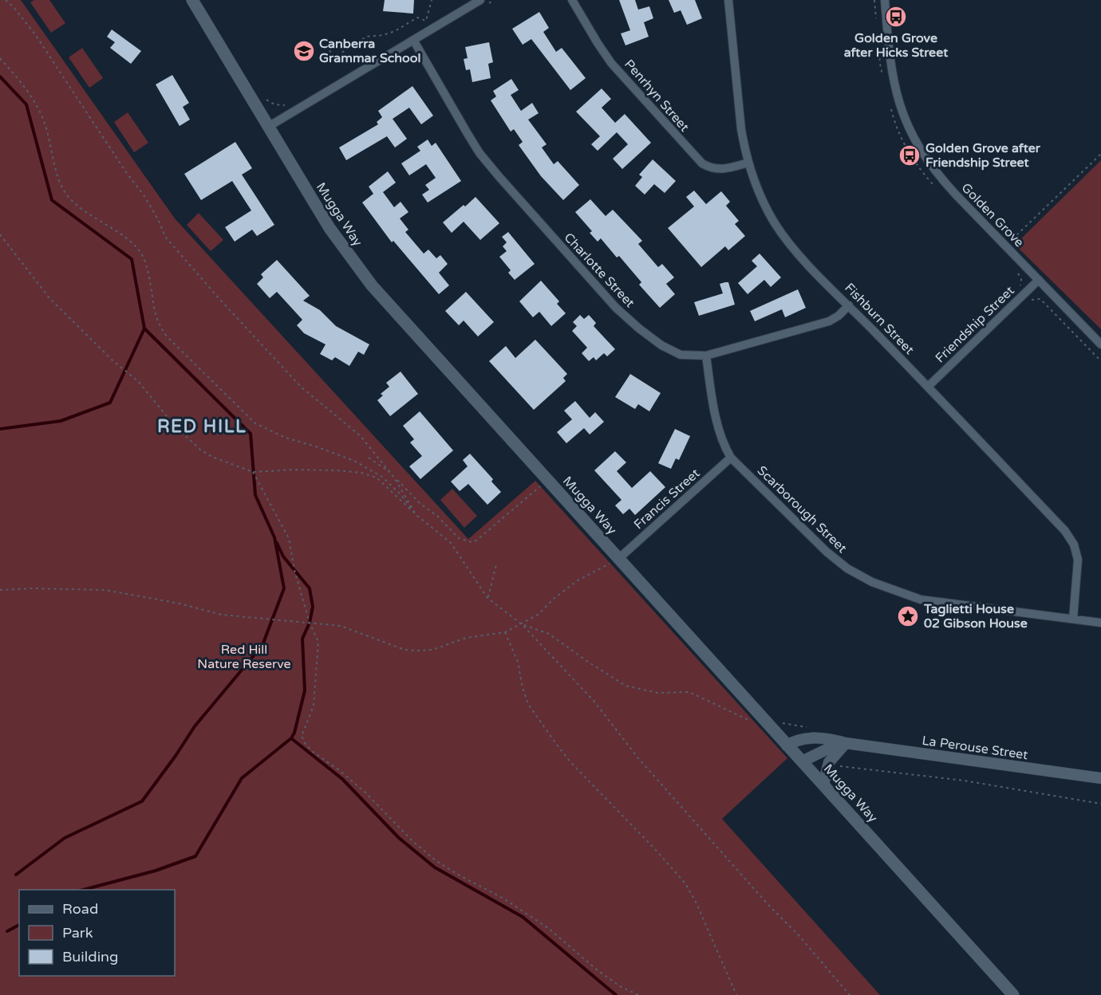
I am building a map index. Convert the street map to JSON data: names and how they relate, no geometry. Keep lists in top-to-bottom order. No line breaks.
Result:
{"streets":{"main road":["Mugga Way"],"street":["Penrhyn Street","Golden Grove","Charlotte Street","Fishburn Street","Friendship Street","Francis Street","Scarborough Street","La Perouse Street"]},"crossings":[["Penrhyn Street","Fishburn Street"],["Mugga Way","Francis Street"],["Mugga Way","La Perouse Street"],["Golden Grove","Friendship Street"],["Charlotte Street","Fishburn Street"],["Charlotte Street","Scarborough Street"],["Fishburn Street","Friendship Street"],["Fishburn Street","Scarborough Street"],["Francis Street","Scarborough Street"]],"districts":["RED HILL"],"parks":["Red Hill Nature Reserve"],"places":{"bus stop":["Golden Grove after Hicks Street","Golden Grove after Friendship Street"],"school or university":["Canberra Grammar School"],"place":["Taglietti House 02 Gibson House"]},"legend":["Road","Park","Building"]}
